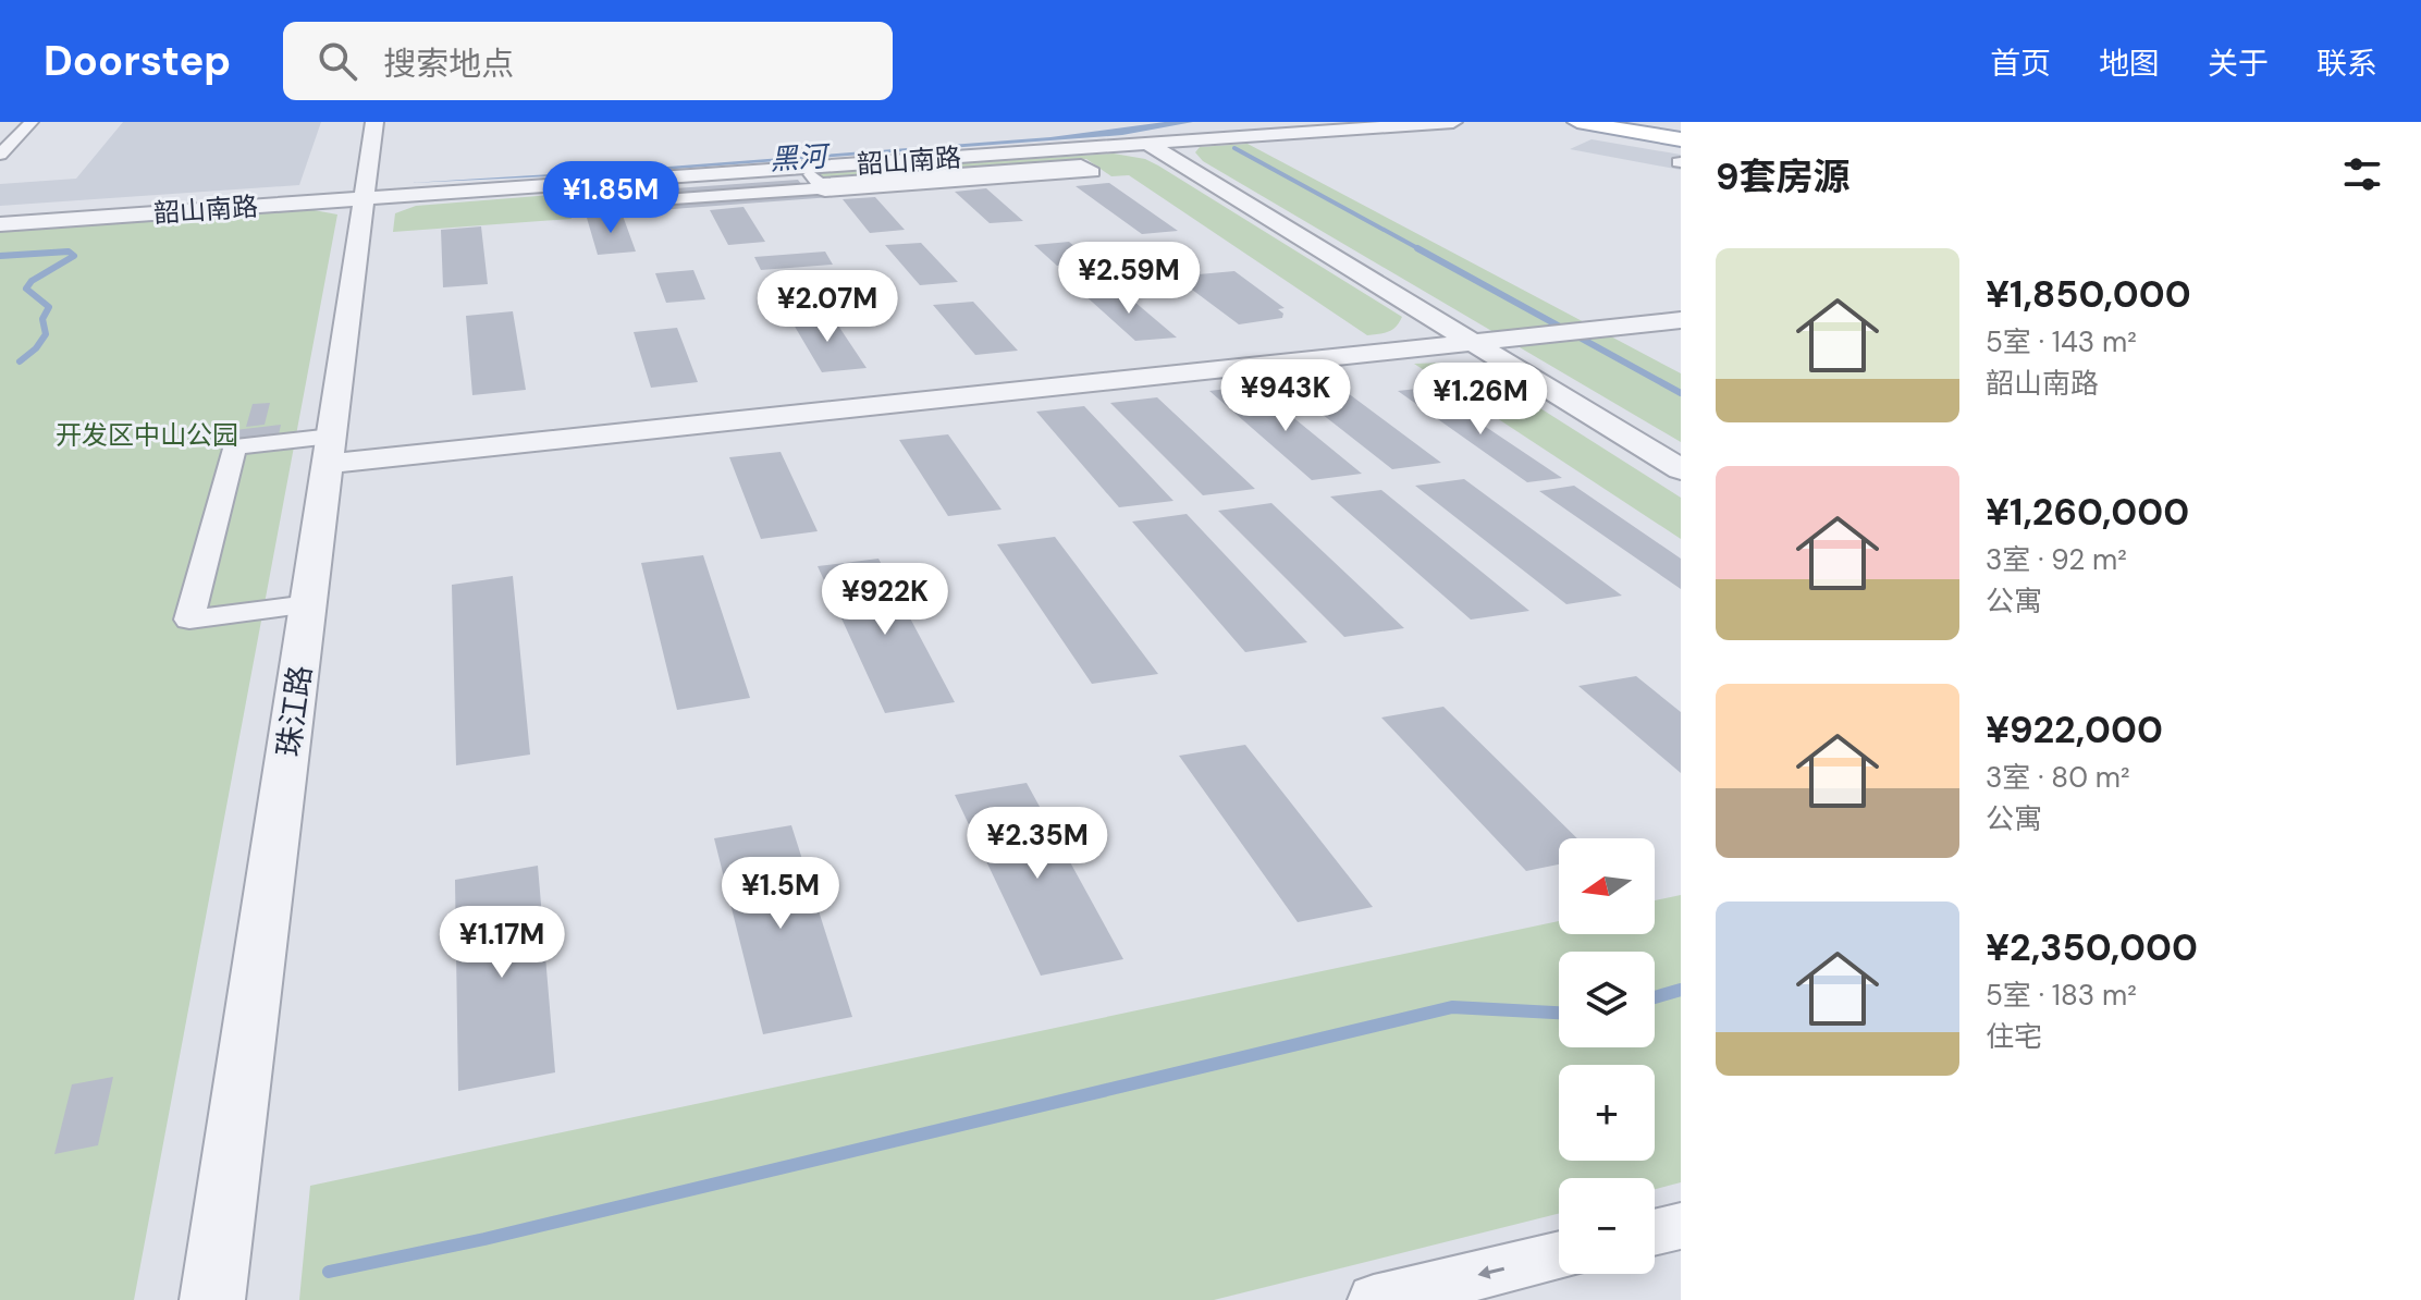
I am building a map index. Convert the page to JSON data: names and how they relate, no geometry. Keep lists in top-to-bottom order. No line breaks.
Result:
{"streets":{"street":["韶山南路","珠江路"]},"crossings":[["韶山南路","珠江路"]],"water":["黑河"],"parks":["开发区中山公园"],"north":"left","page":{"header":"Doorstep","search":"搜索地点","nav":["首页","地图","关于","联系"],"heading":"9套房源","price":["¥1.85M","¥2.59M","¥2.07M","¥943K","¥1.26M","¥922K","¥2.35M","¥1.5M","¥1.17M"],"list":[{"name":"¥1,850,000","note":"5室 · 143 m² · 韶山南路"},{"name":"¥1,260,000","note":"3室 · 92 m² · 公寓"},{"name":"¥922,000","note":"3室 · 80 m² · 公寓"},{"name":"¥2,350,000","note":"5室 · 183 m² · 住宅"}],"map_buttons":["+","−"]}}
